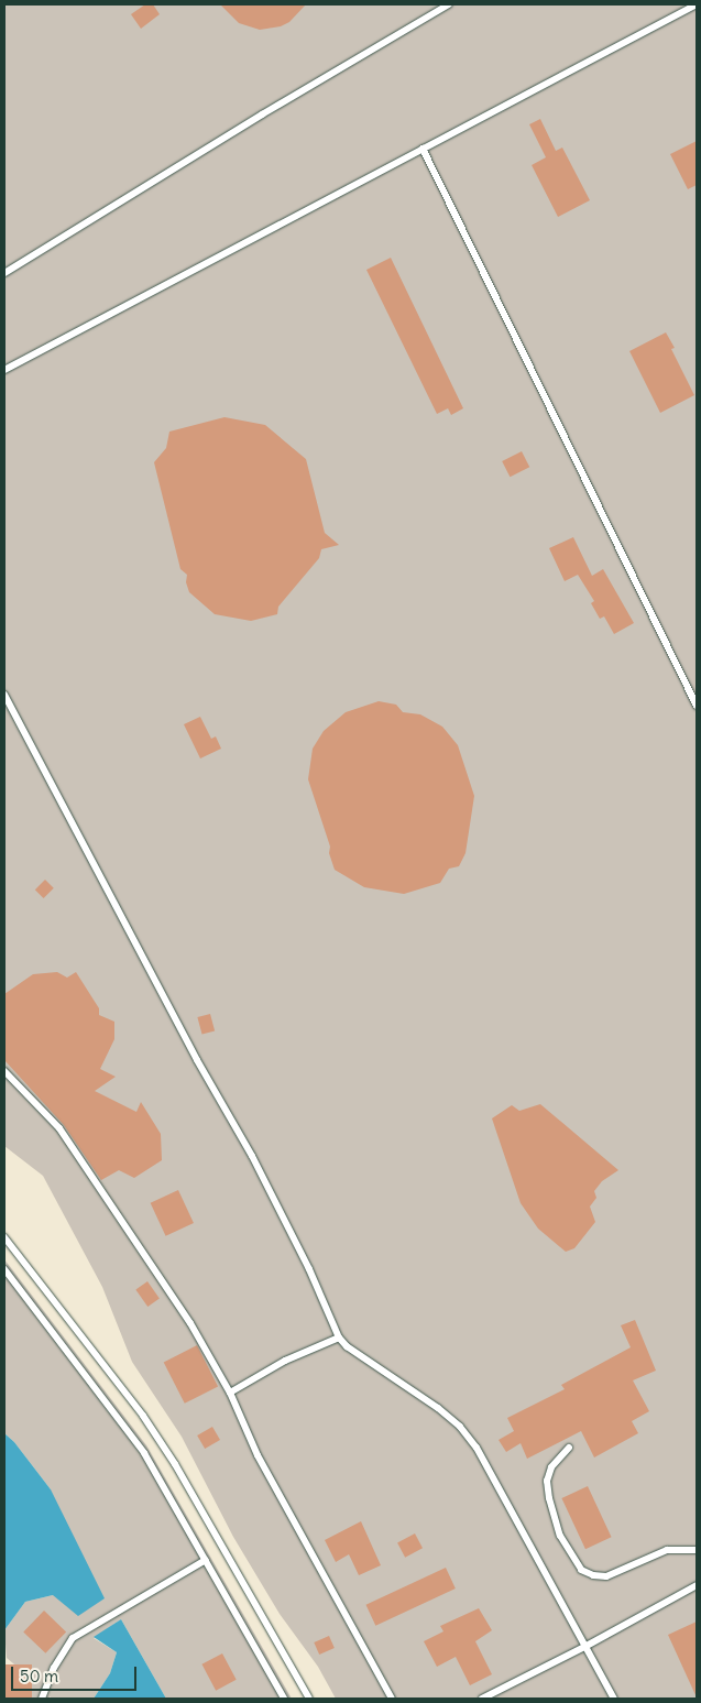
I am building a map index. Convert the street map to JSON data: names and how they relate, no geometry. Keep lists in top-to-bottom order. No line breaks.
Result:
{"scale_bar":"50 m"}
